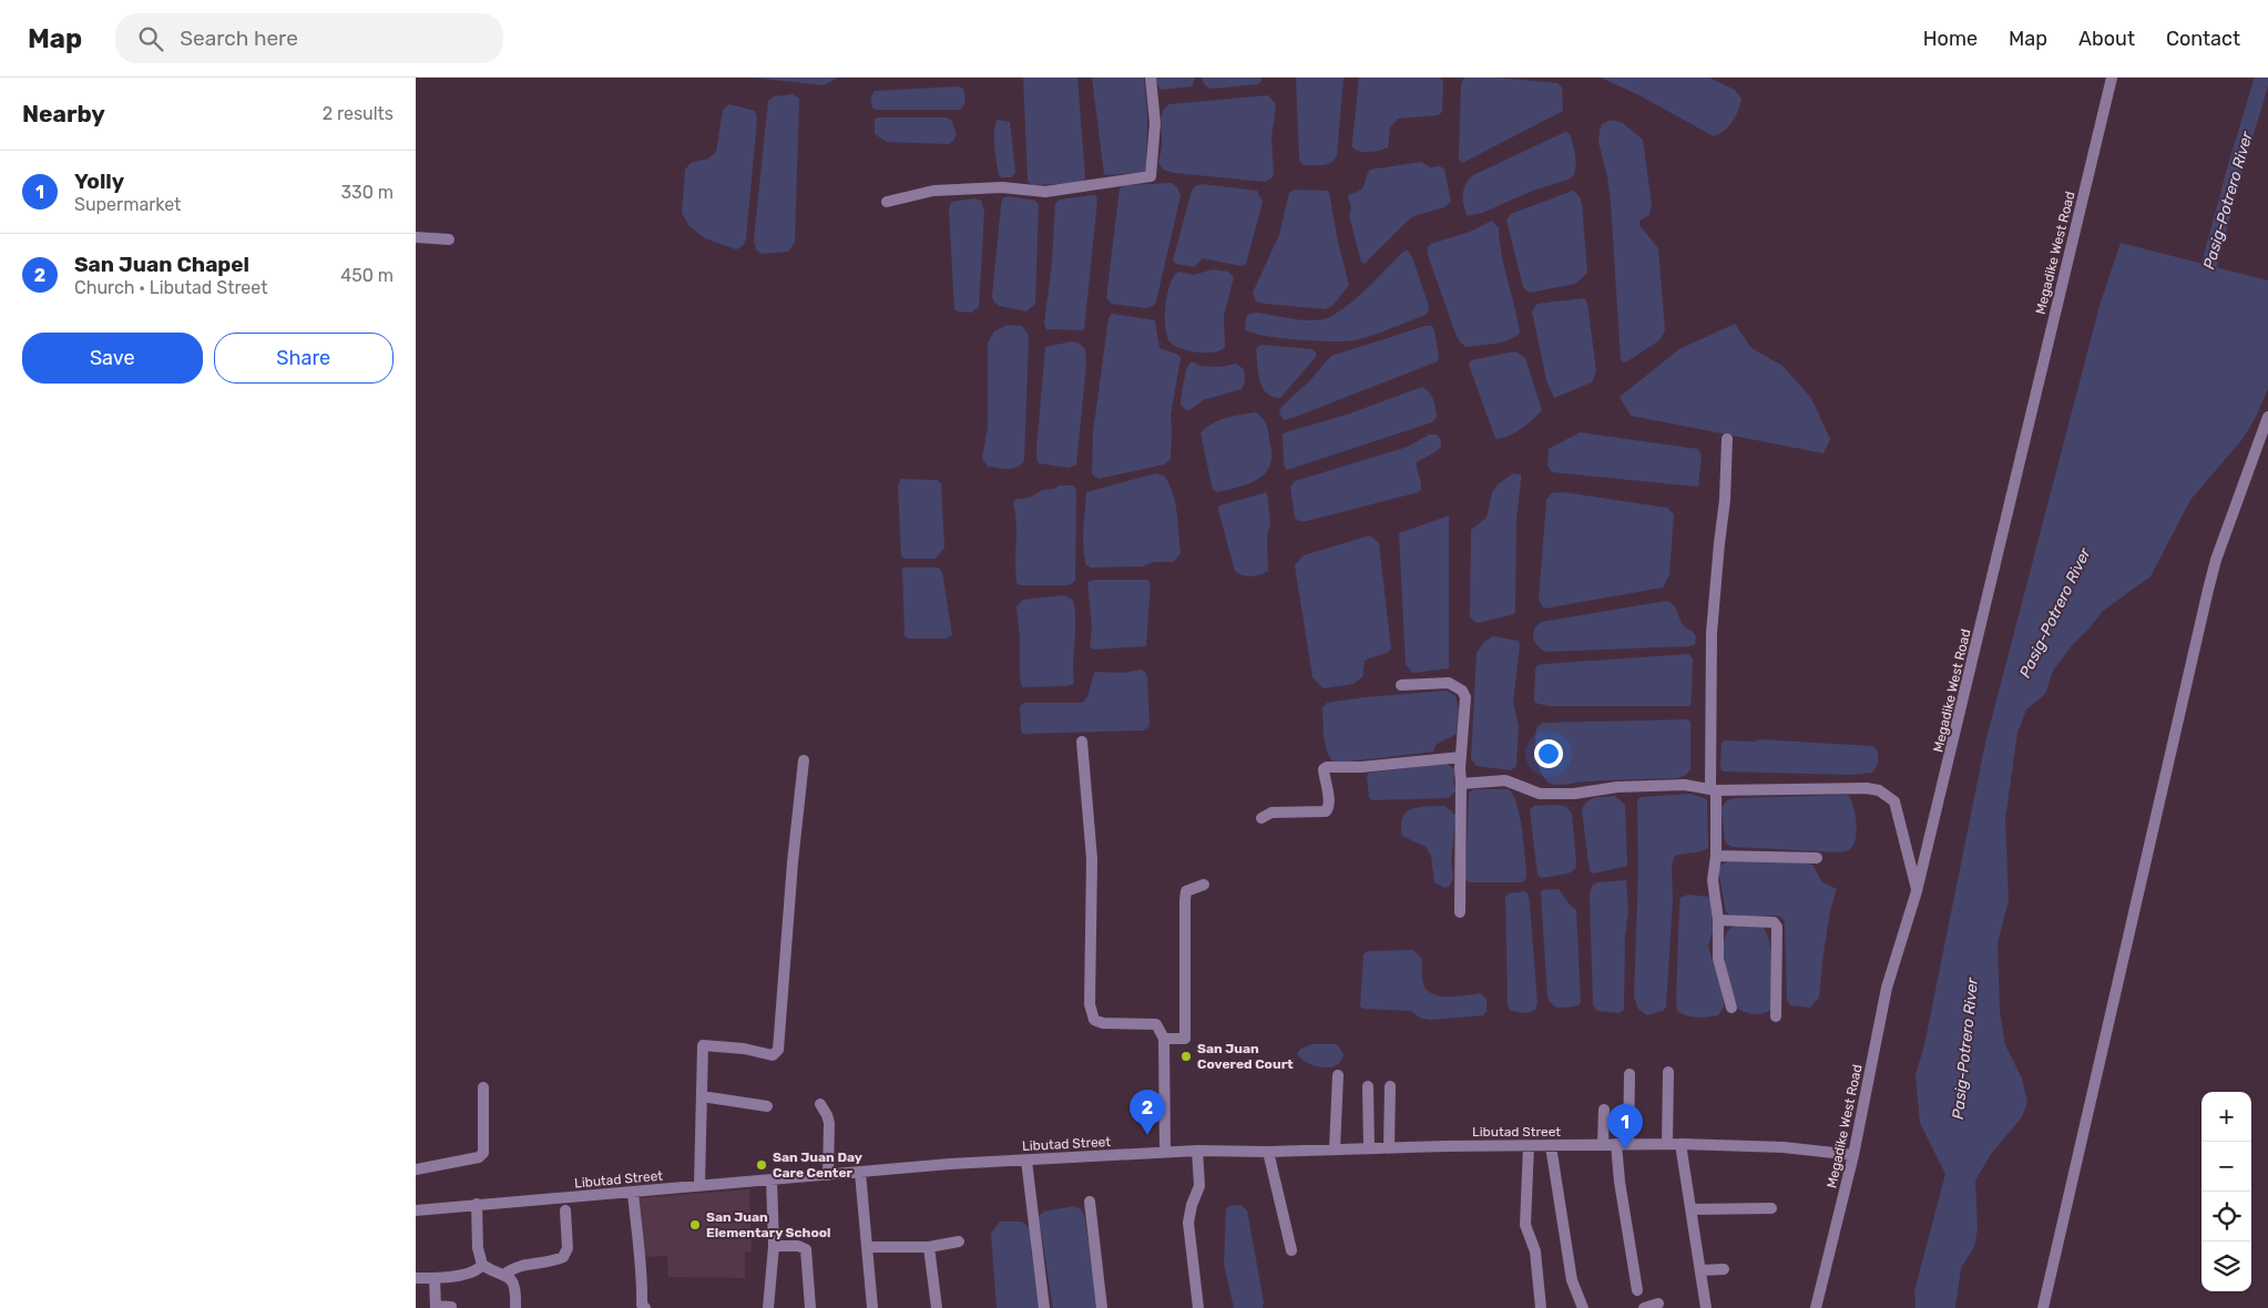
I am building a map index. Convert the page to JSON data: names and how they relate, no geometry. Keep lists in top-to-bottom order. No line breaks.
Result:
{"streets":{"street":["Megadike West Road","Libutad Street"]},"crossings":[["Megadike West Road","Libutad Street"]],"water":["Pasig-Potrero River"],"places":["San Juan Covered Court","San Juan Day Care Center","San Juan Elementary School"],"page":{"header":"Map","search":"Search here","nav":["Home","Map","About","Contact"],"heading":["Nearby","2 results"],"list":[{"mark":"1","name":"Yolly","note":"Supermarket","value":"330 m"},{"mark":"2","name":"San Juan Chapel","note":"Church · Libutad Street","value":"450 m"}],"buttons":["Save","Share"],"pins":["2","1"],"map_buttons":["+","−"]}}
